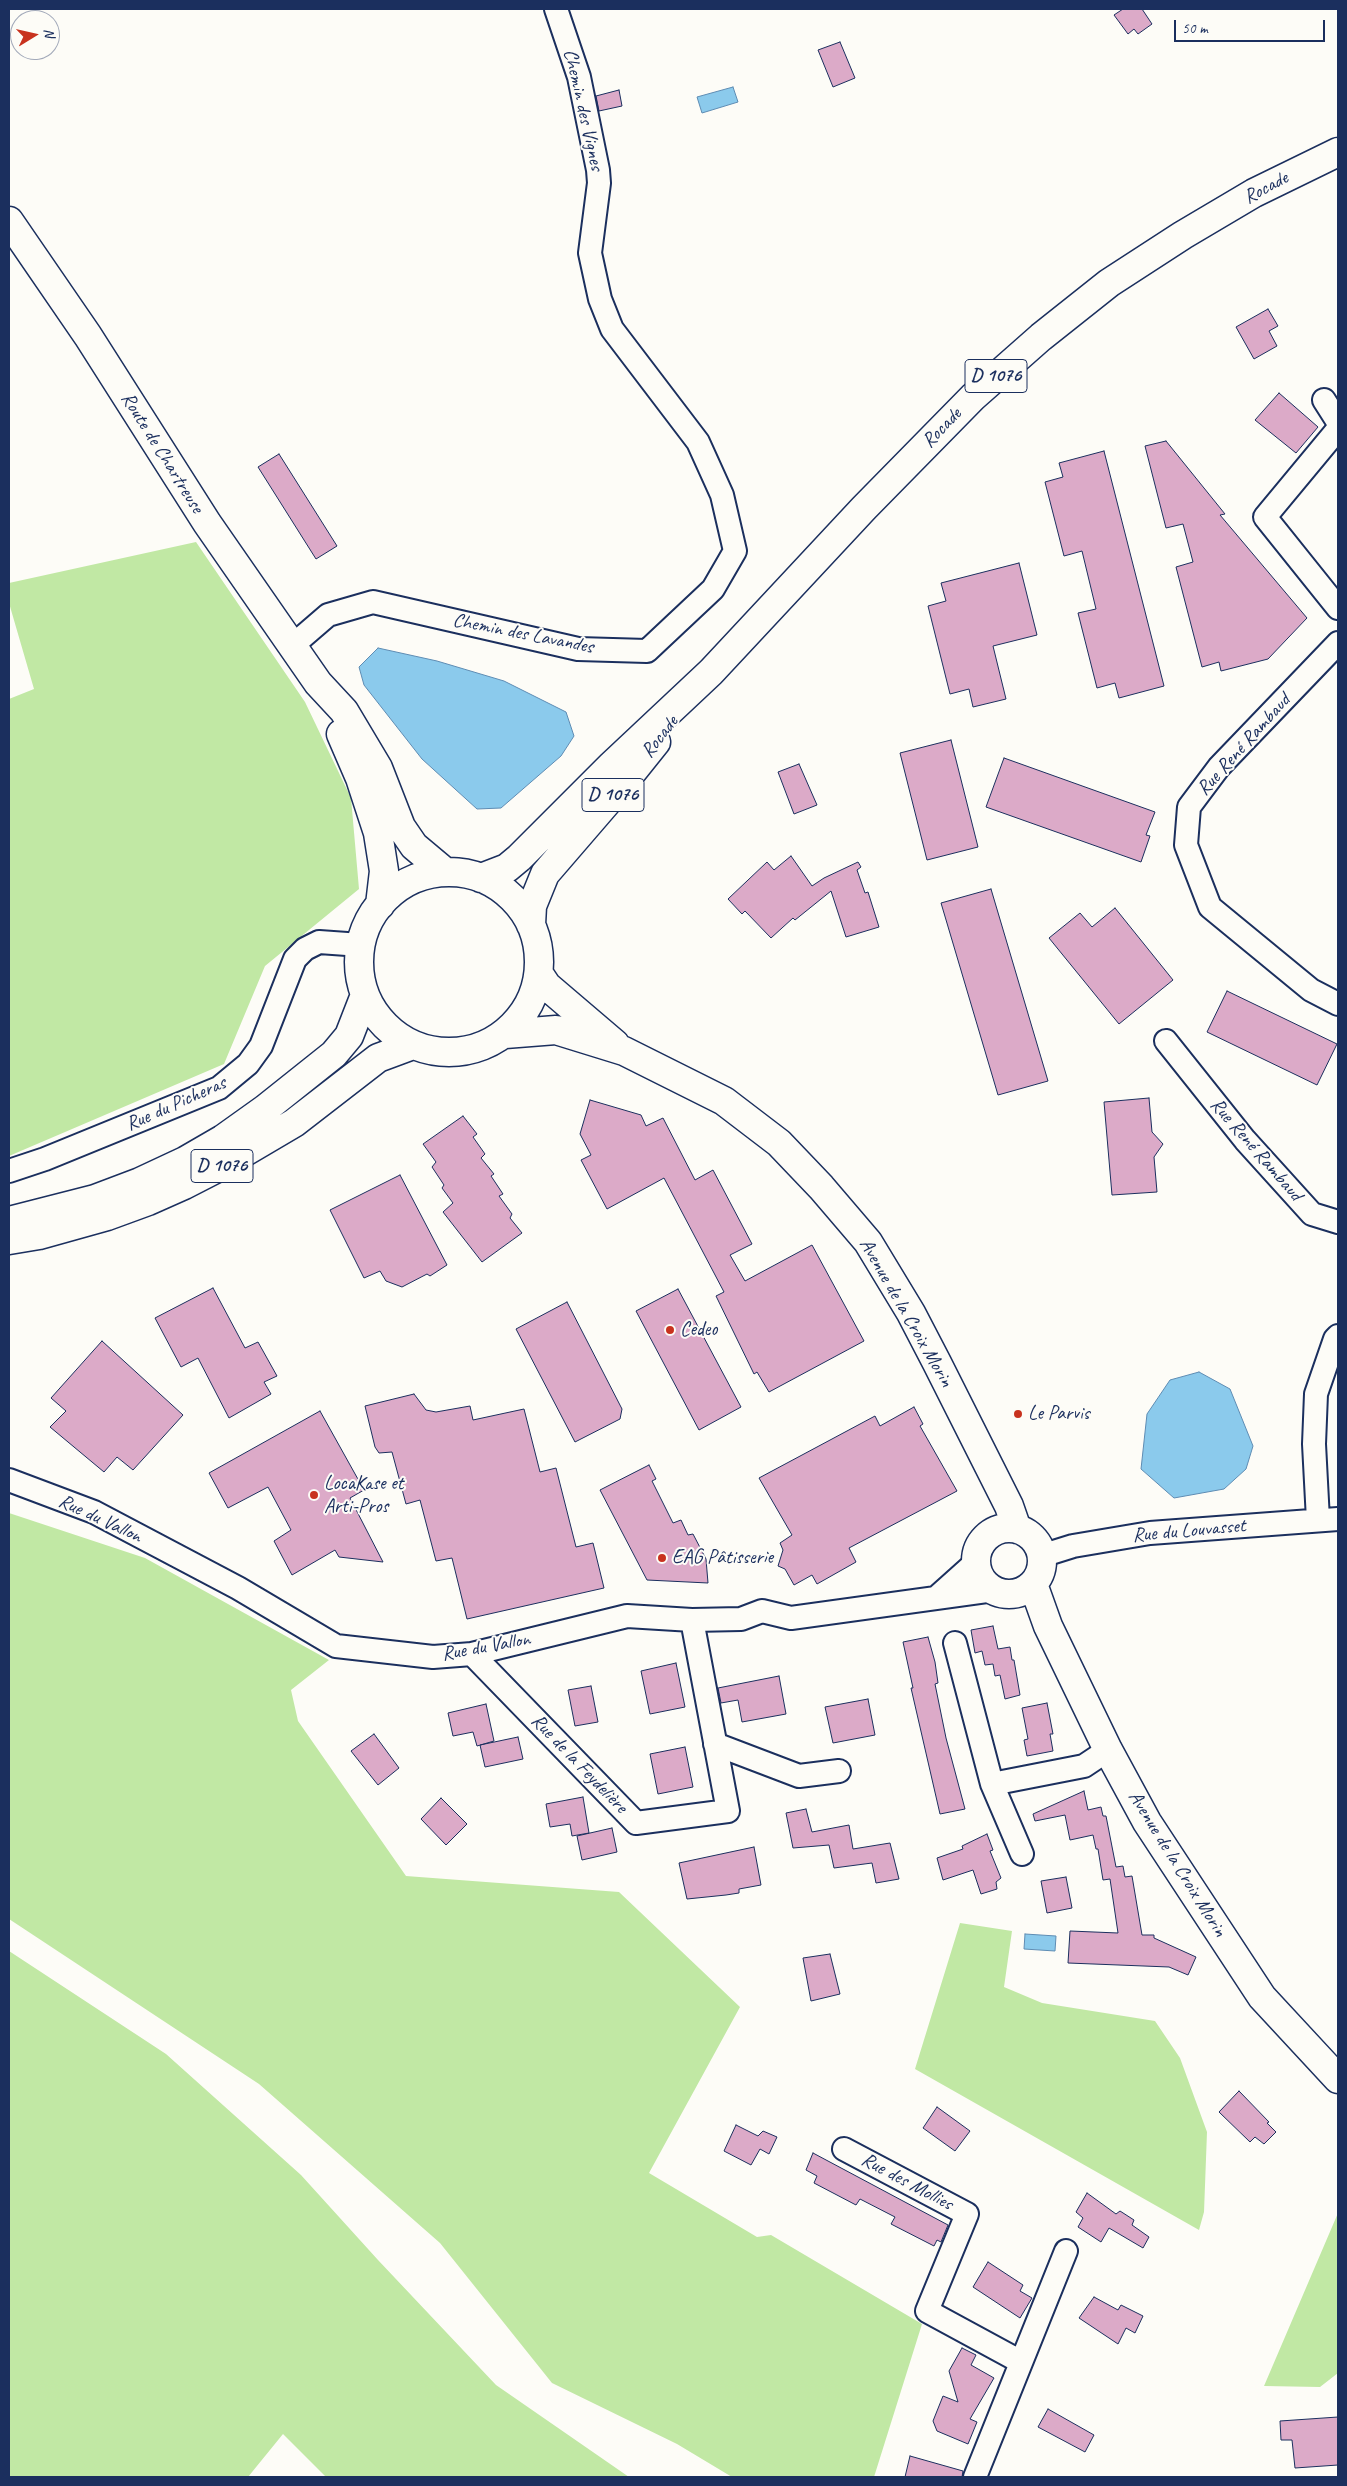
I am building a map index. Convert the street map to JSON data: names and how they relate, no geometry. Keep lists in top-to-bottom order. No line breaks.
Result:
{"streets":{"main road":["Rocade","D 1076","Route de Chartreuse","Avenue de la Croix Morin"],"street":["Chemin des Vignes","Chemin des Lavandes","Rue René Rambaud","Rue du Picheras","Rue du Vallon","Rue du Louvasset","Rue de la Feydelière","Rue des Mollies"]},"crossings":[["Chemin des Vignes","Chemin des Lavandes"],["Route de Chartreuse","Chemin des Lavandes"],["Avenue de la Croix Morin","Rue du Vallon"],["Avenue de la Croix Morin","Rue du Louvasset"],["Rue du Vallon","Rue du Louvasset"],["Rue du Vallon","Rue de la Feydelière"]],"places":["Cedeo","Le Parvis","LocaKase et Arti-Pros","EAG Pâtisserie"],"scale_bar":"50 m","north":"right"}
